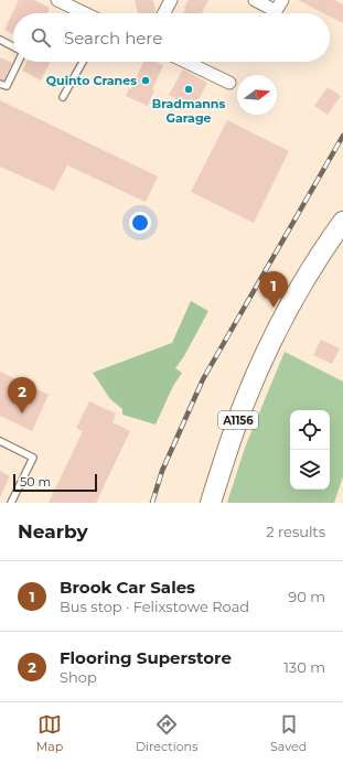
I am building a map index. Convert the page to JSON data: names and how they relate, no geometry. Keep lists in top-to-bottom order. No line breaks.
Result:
{"streets":{"main road":["A1156"]},"places":["Quinto Cranes","Bradmanns Garage"],"scale_bar":"50 m","north":"right","page":{"search":"Search here","pins":["1","2"],"scale":"50 m","heading":["Nearby","2 results"],"list":[{"mark":"1","name":"Brook Car Sales","note":"Bus stop · Felixstowe Road","value":"90 m"},{"mark":"2","name":"Flooring Superstore","note":"Shop","value":"130 m"}],"nav":["Map","Directions","Saved"]}}
